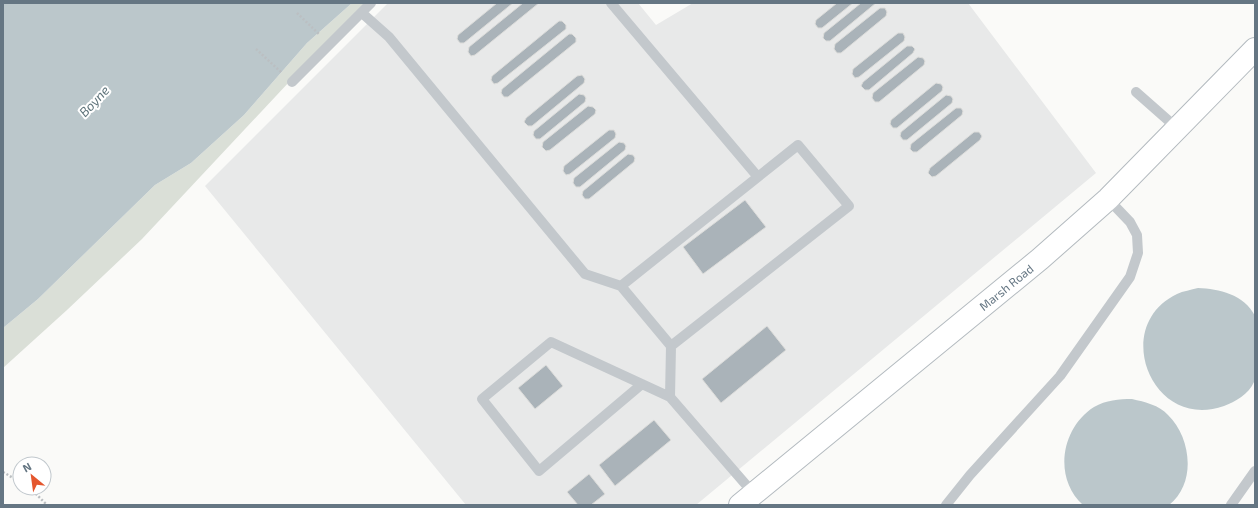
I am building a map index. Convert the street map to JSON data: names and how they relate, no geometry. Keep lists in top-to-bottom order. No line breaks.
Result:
{"streets":{"main road":["Marsh Road"]},"water":["Boyne"],"north":"top left"}
